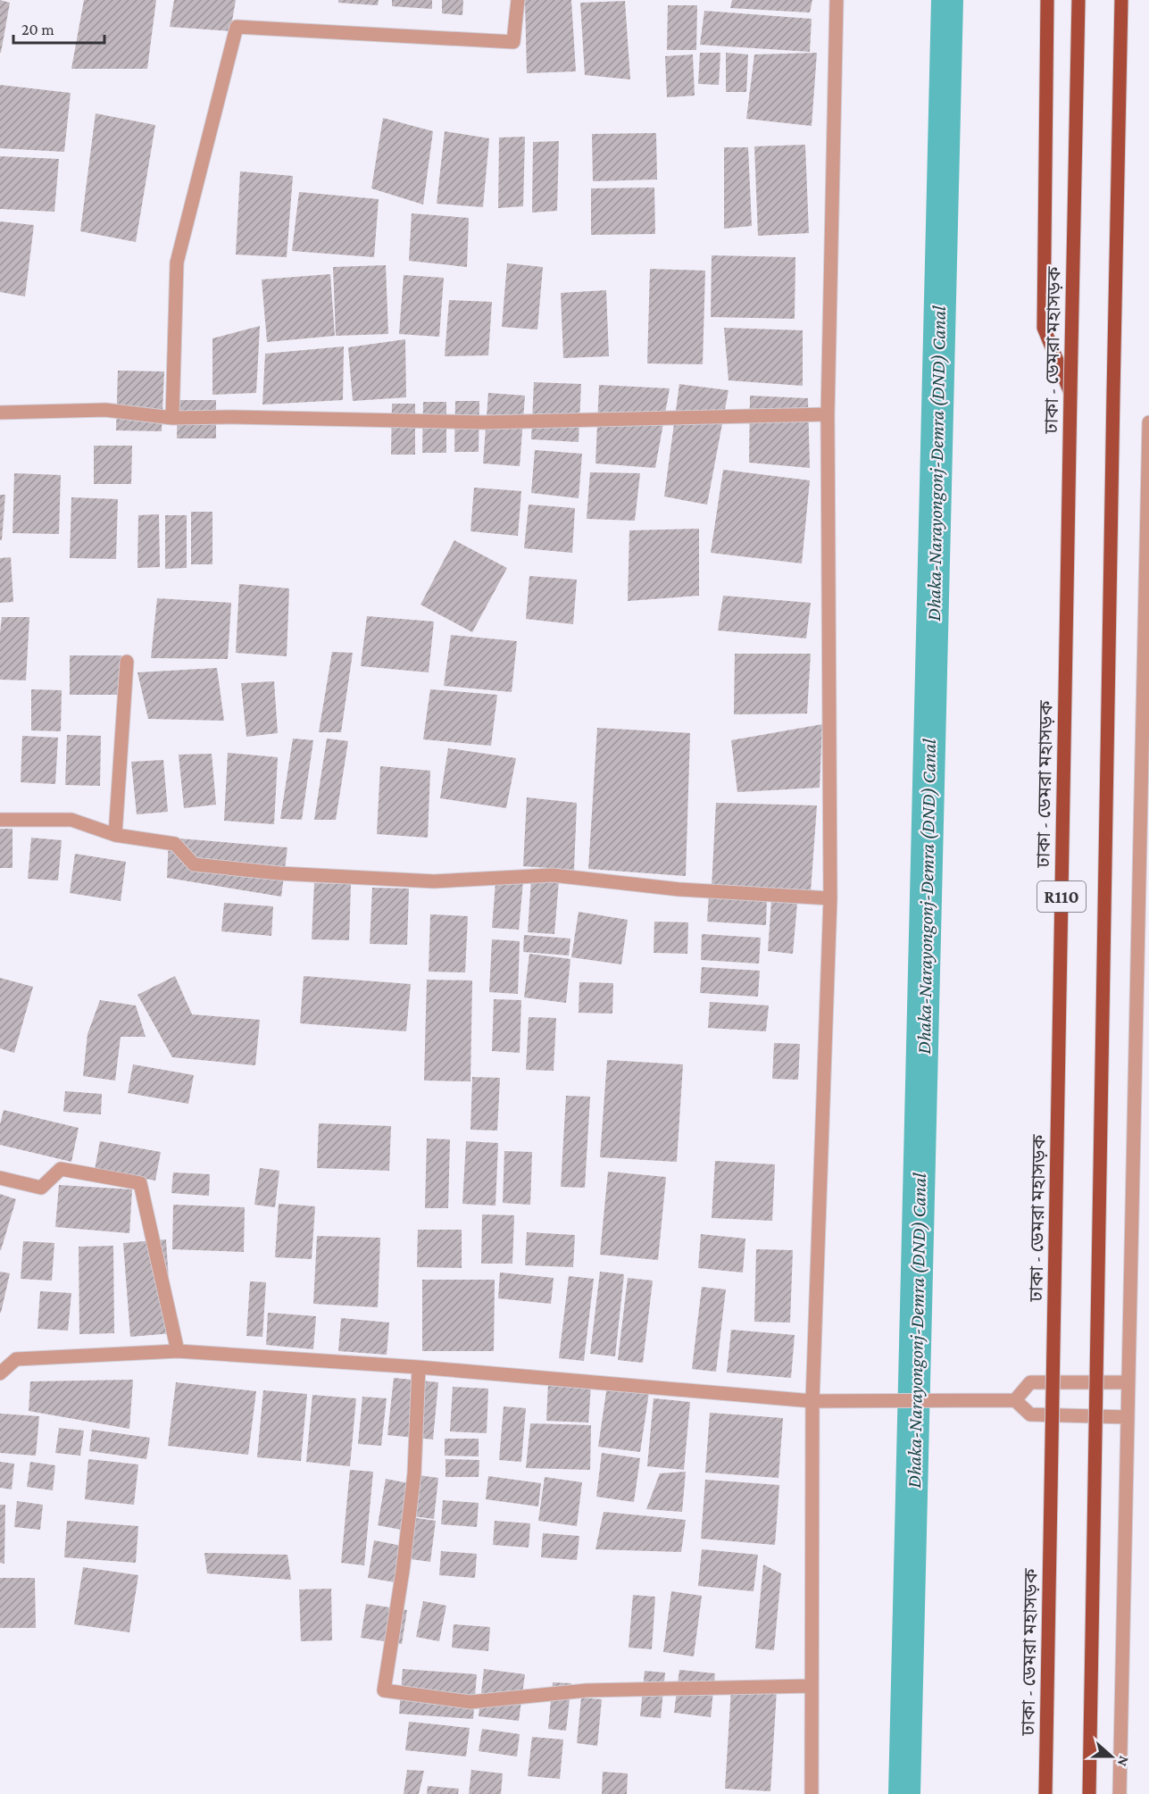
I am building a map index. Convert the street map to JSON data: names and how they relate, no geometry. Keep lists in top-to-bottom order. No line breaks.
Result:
{"streets":{"main road":["ঢাকা - ডেমরা মহাসড়ক","R110"]},"water":["Dhaka-Narayongonj-Demra (DND) Canal"],"scale_bar":"20 m","north":"right"}
